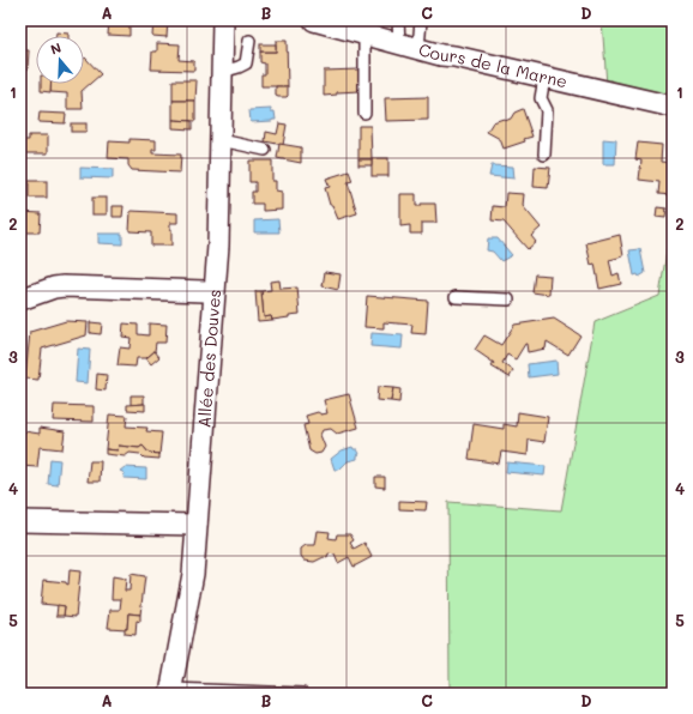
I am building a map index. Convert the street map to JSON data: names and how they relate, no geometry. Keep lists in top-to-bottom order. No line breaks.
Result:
{"streets":{"street":["Cours de la Marne","Allée des Douves"]},"north":"top","grid":{"columns":["A","B","C","D"],"rows":["1","2","3","4","5"]}}
